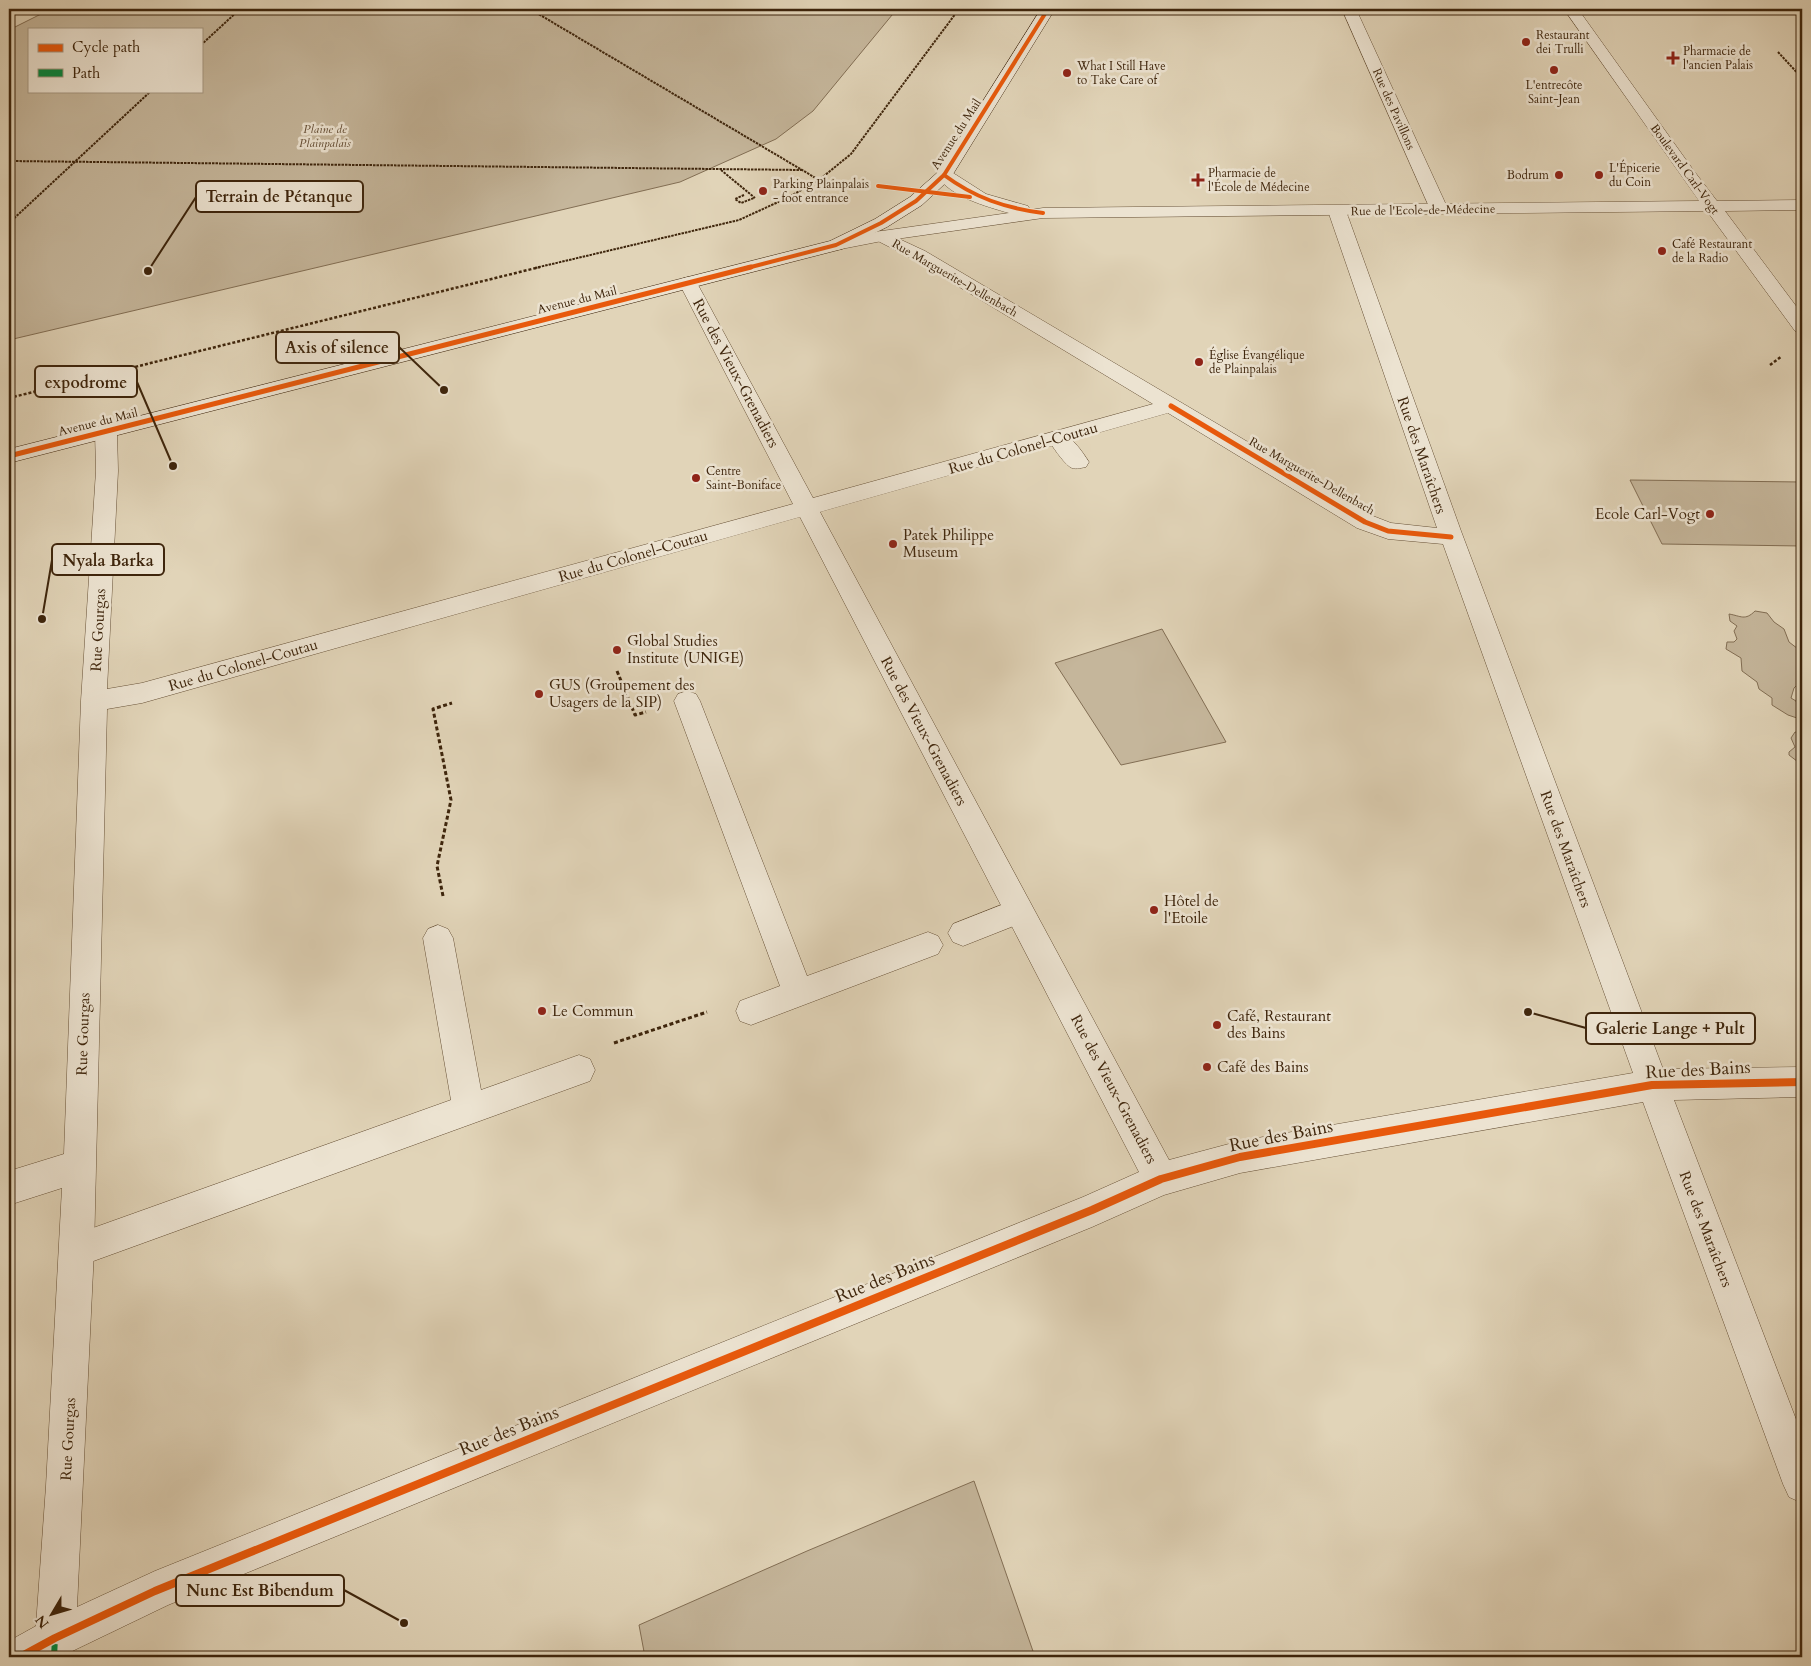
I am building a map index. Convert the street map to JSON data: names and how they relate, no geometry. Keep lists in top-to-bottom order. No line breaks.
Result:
{"streets":{"street":["Rue des Pavillons","Avenue du Mail","Boulevard Carl-Vogt","Rue de l'Ecole-de-Médecine","Rue Marguerite-Dellenbach","Rue des Vieux-Grenadiers","Rue du Colonel-Coutau","Rue des Maraîchers","Rue Gourgas","Rue des Bains"]},"crossings":[["Rue des Pavillons","Rue de l'Ecole-de-Médecine"],["Avenue du Mail","Rue des Vieux-Grenadiers"],["Avenue du Mail","Rue Gourgas"],["Boulevard Carl-Vogt","Rue de l'Ecole-de-Médecine"],["Rue de l'Ecole-de-Médecine","Rue des Maraîchers"],["Rue Marguerite-Dellenbach","Rue du Colonel-Coutau"],["Rue Marguerite-Dellenbach","Rue des Maraîchers"],["Rue des Vieux-Grenadiers","Rue du Colonel-Coutau"],["Rue des Vieux-Grenadiers","Rue des Bains"],["Rue du Colonel-Coutau","Rue Gourgas"],["Rue des Maraîchers","Rue des Bains"],["Rue Gourgas","Rue des Bains"]],"parks":["Plaine de Plainpalais"],"places":{"other":["Restaurant dei Trulli","L'entrecôte Saint-Jean","What I Still Have to Take Care of","Bodrum","L'Épicerie du Coin","Parking Plainpalais - foot entrance","Café Restaurant de la Radio","Terrain de Pétanque","Église Évangélique de Plainpalais","Axis of silence","expodrome","Centre Saint-Boniface","Ecole Carl-Vogt","Patek Philippe Museum","Nyala Barka","Global Studies Institute (UNIGE)","GUS (Groupement des Usagers de la SIP)","Hôtel de l'Etoile","Le Commun","Galerie Lange + Pult","Café, Restaurant des Bains","Café des Bains","Nunc Est Bibendum"],"health":["Pharmacie de l'ancien Palais","Pharmacie de l'École de Médecine"]},"legend":["Cycle path","Path"],"north":"bottom left"}
